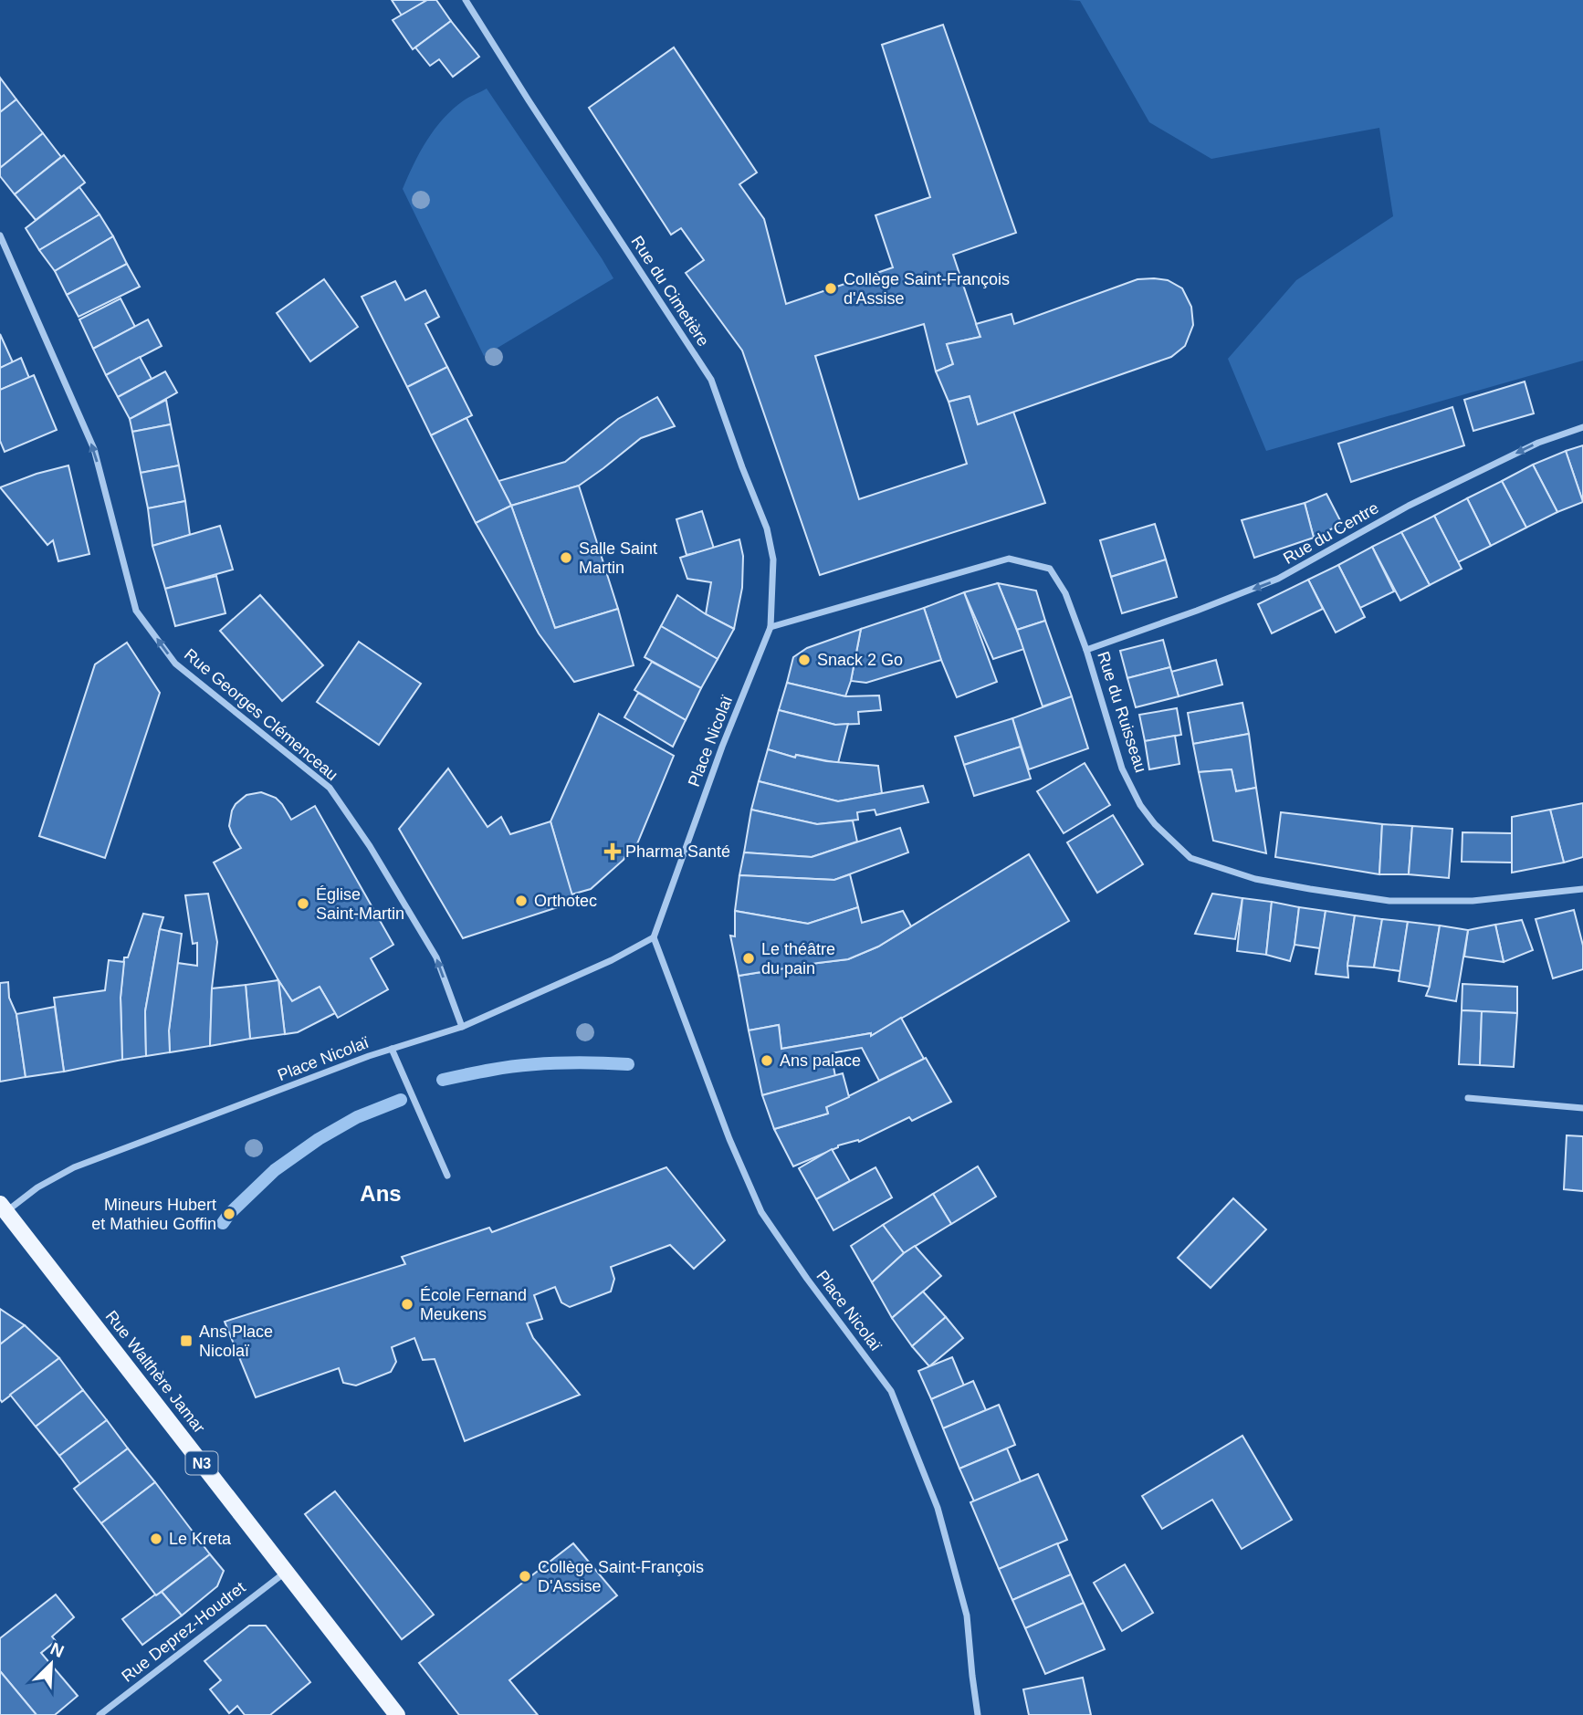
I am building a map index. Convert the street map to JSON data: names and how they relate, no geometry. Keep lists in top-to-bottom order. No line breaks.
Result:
{"streets":{"main road":["Rue Walthère Jamar","N3"],"street":["Rue du Cimetière","Rue du Centre","Rue du Ruisseau","Rue Georges Clémenceau","Place Nicolaï","Rue Deprez-Houdret"]},"crossings":[["Rue du Cimetière","Rue du Ruisseau"],["Rue du Cimetière","Place Nicolaï"],["Rue du Centre","Rue du Ruisseau"],["Rue du Ruisseau","Place Nicolaï"],["Rue Georges Clémenceau","Place Nicolaï"],["Place Nicolaï","Rue Walthère Jamar"],["Rue Walthère Jamar","Rue Deprez-Houdret"]],"one_way":["Rue du Centre","Rue Georges Clémenceau"],"districts":["Ans"],"places":{"other":["Collège Saint-François d'Assise","Salle Saint Martin","Snack 2 Go","Orthotec","Église Saint-Martin","Le théâtre du pain","Ans palace","Mineurs Hubert et Mathieu Goffin","École Fernand Meukens","Le Kreta","Collège Saint-François D'Assise"],"health":["Pharma Santé"],"transit":["Ans Place Nicolaï"]},"north":"top right"}
